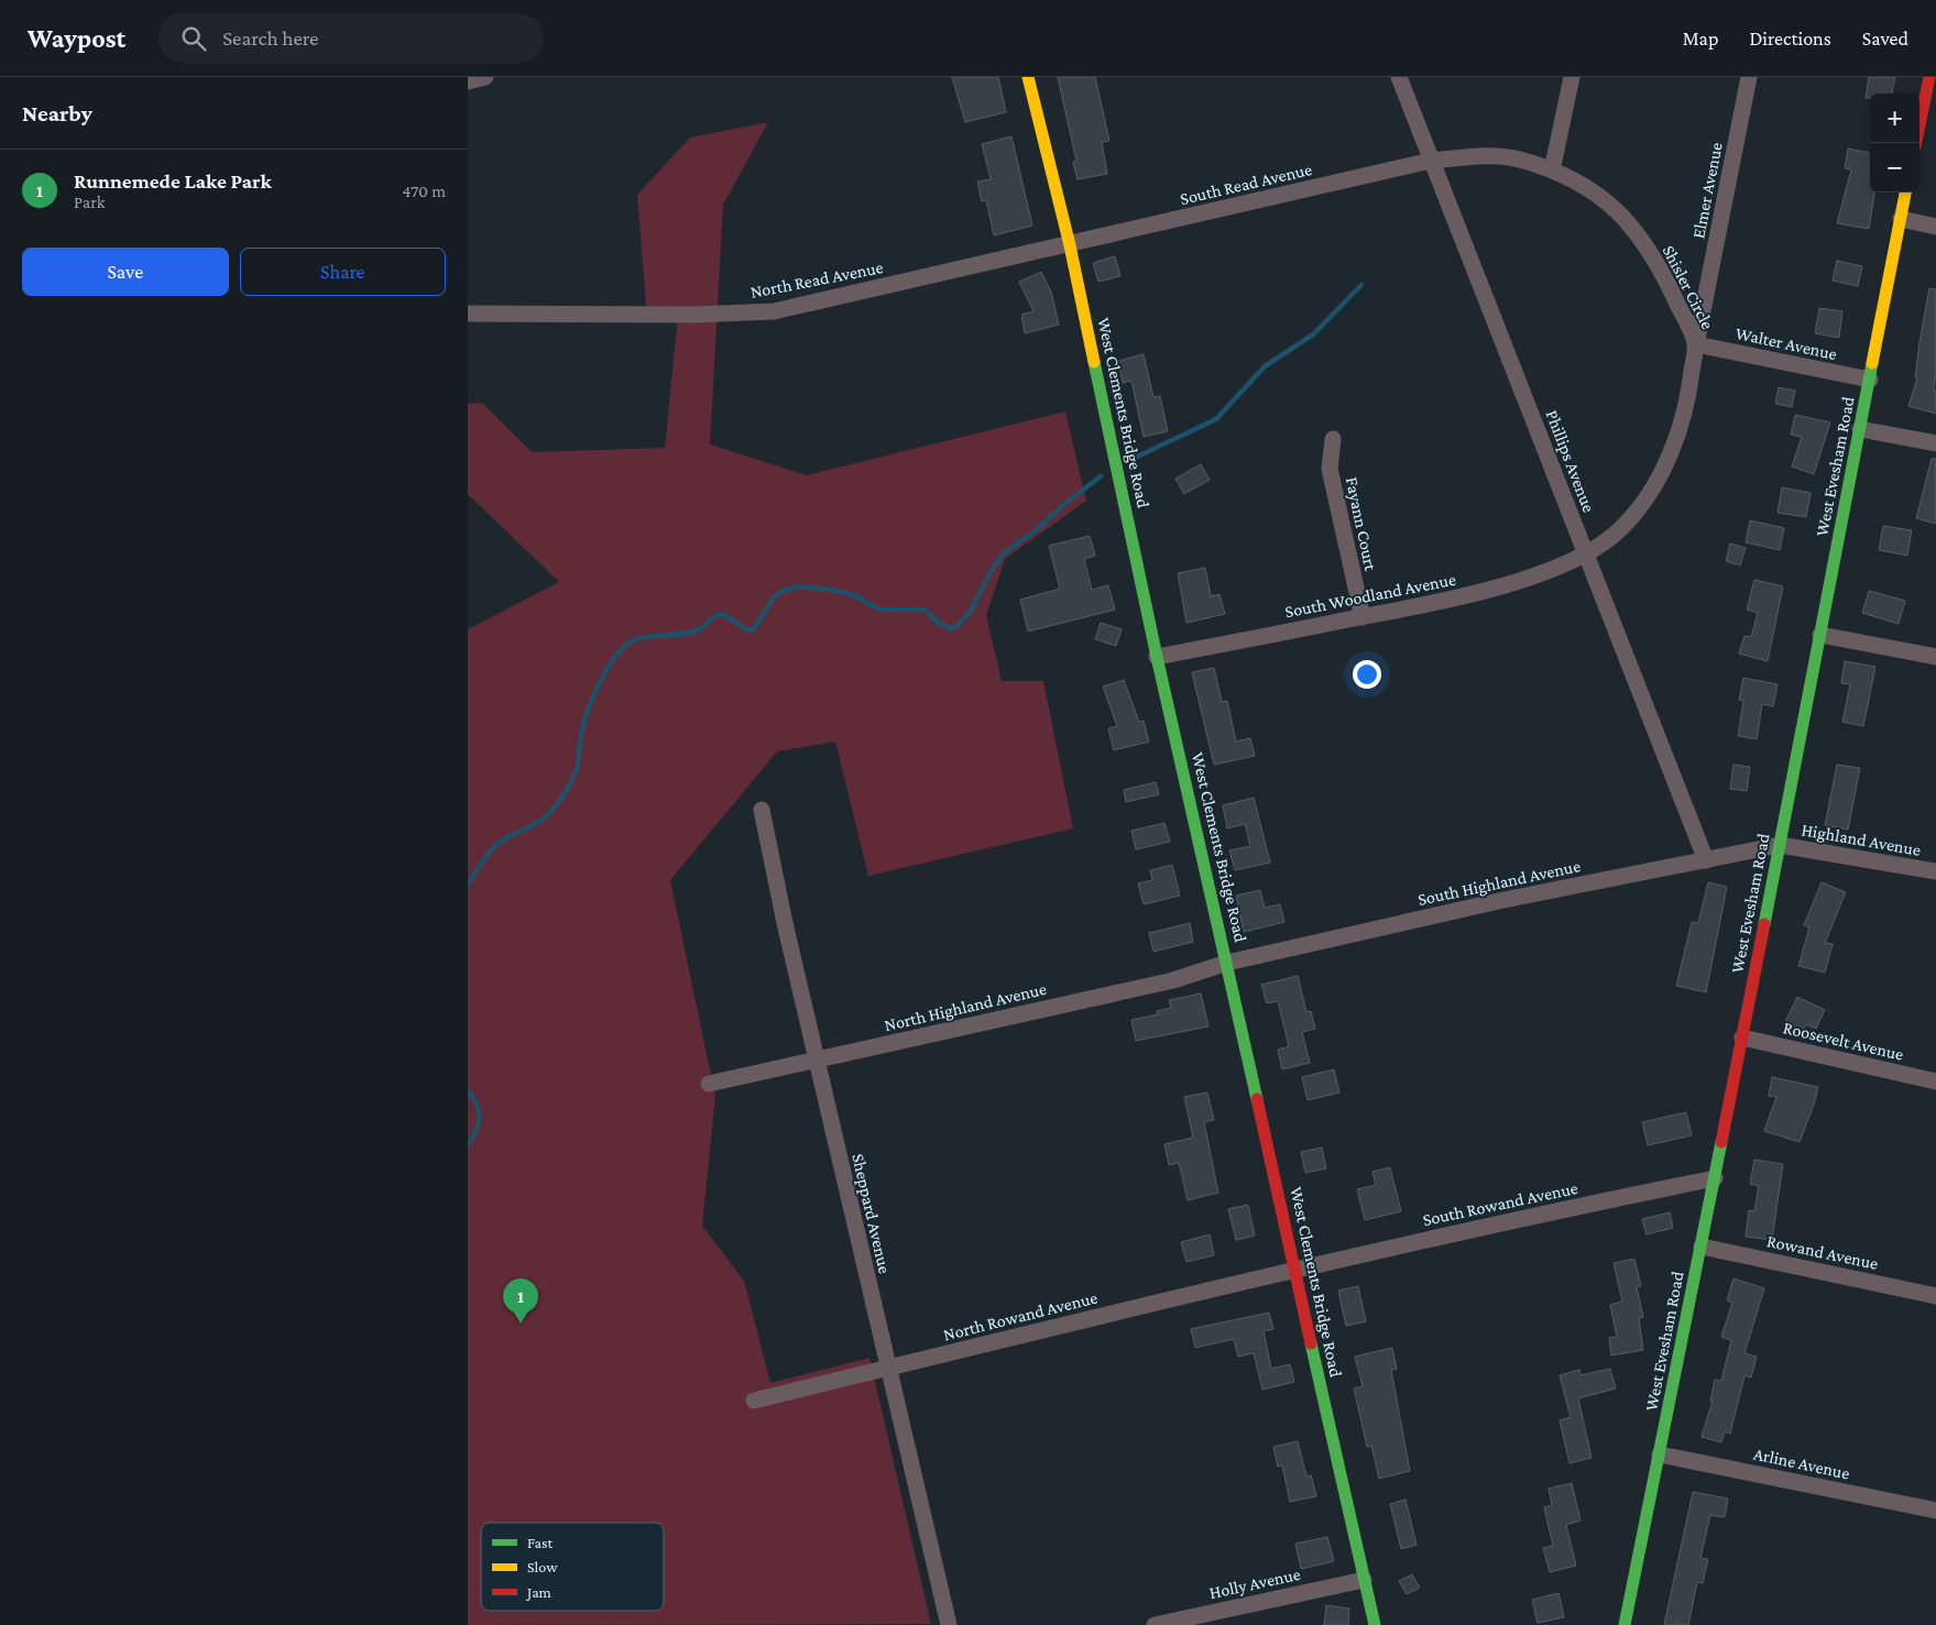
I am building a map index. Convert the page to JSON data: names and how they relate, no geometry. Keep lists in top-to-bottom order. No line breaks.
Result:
{"streets":{"main road":["West Clements Bridge Road","West Evesham Road"],"street":["South Read Avenue","Elmer Avenue","North Read Avenue","Shisler Circle","Walter Avenue","Phillips Avenue","Fayann Court","South Woodland Avenue","Highland Avenue","South Highland Avenue","North Highland Avenue","Roosevelt Avenue","South Rowand Avenue","Sheppard Avenue","Rowand Avenue","North Rowand Avenue","Arline Avenue","Holly Avenue"]},"crossings":[["South Read Avenue","North Read Avenue"],["South Read Avenue","Shisler Circle"],["South Read Avenue","West Clements Bridge Road"],["South Read Avenue","Phillips Avenue"],["Elmer Avenue","Shisler Circle"],["Elmer Avenue","Walter Avenue"],["North Read Avenue","West Clements Bridge Road"],["Shisler Circle","Walter Avenue"],["Shisler Circle","Phillips Avenue"],["Shisler Circle","South Woodland Avenue"],["Walter Avenue","West Evesham Road"],["West Clements Bridge Road","South Woodland Avenue"],["West Clements Bridge Road","South Highland Avenue"],["West Clements Bridge Road","North Highland Avenue"],["West Clements Bridge Road","South Rowand Avenue"],["West Clements Bridge Road","North Rowand Avenue"],["West Clements Bridge Road","Holly Avenue"],["Phillips Avenue","South Woodland Avenue"],["Phillips Avenue","South Highland Avenue"],["West Evesham Road","Highland Avenue"],["West Evesham Road","South Highland Avenue"],["West Evesham Road","Roosevelt Avenue"],["West Evesham Road","South Rowand Avenue"],["West Evesham Road","Rowand Avenue"],["West Evesham Road","Arline Avenue"],["Fayann Court","South Woodland Avenue"],["Highland Avenue","South Highland Avenue"],["South Highland Avenue","North Highland Avenue"],["North Highland Avenue","Sheppard Avenue"],["South Rowand Avenue","North Rowand Avenue"],["Sheppard Avenue","North Rowand Avenue"]],"legend":["Fast","Slow","Jam"],"page":{"header":"Waypost","search":"Search here","nav":["Map","Directions","Saved"],"heading":"Nearby","map_buttons":["+","−"],"list":[{"mark":"1","name":"Runnemede Lake Park","note":"Park","value":"470 m"}],"buttons":["Save","Share"],"pins":"1"}}
